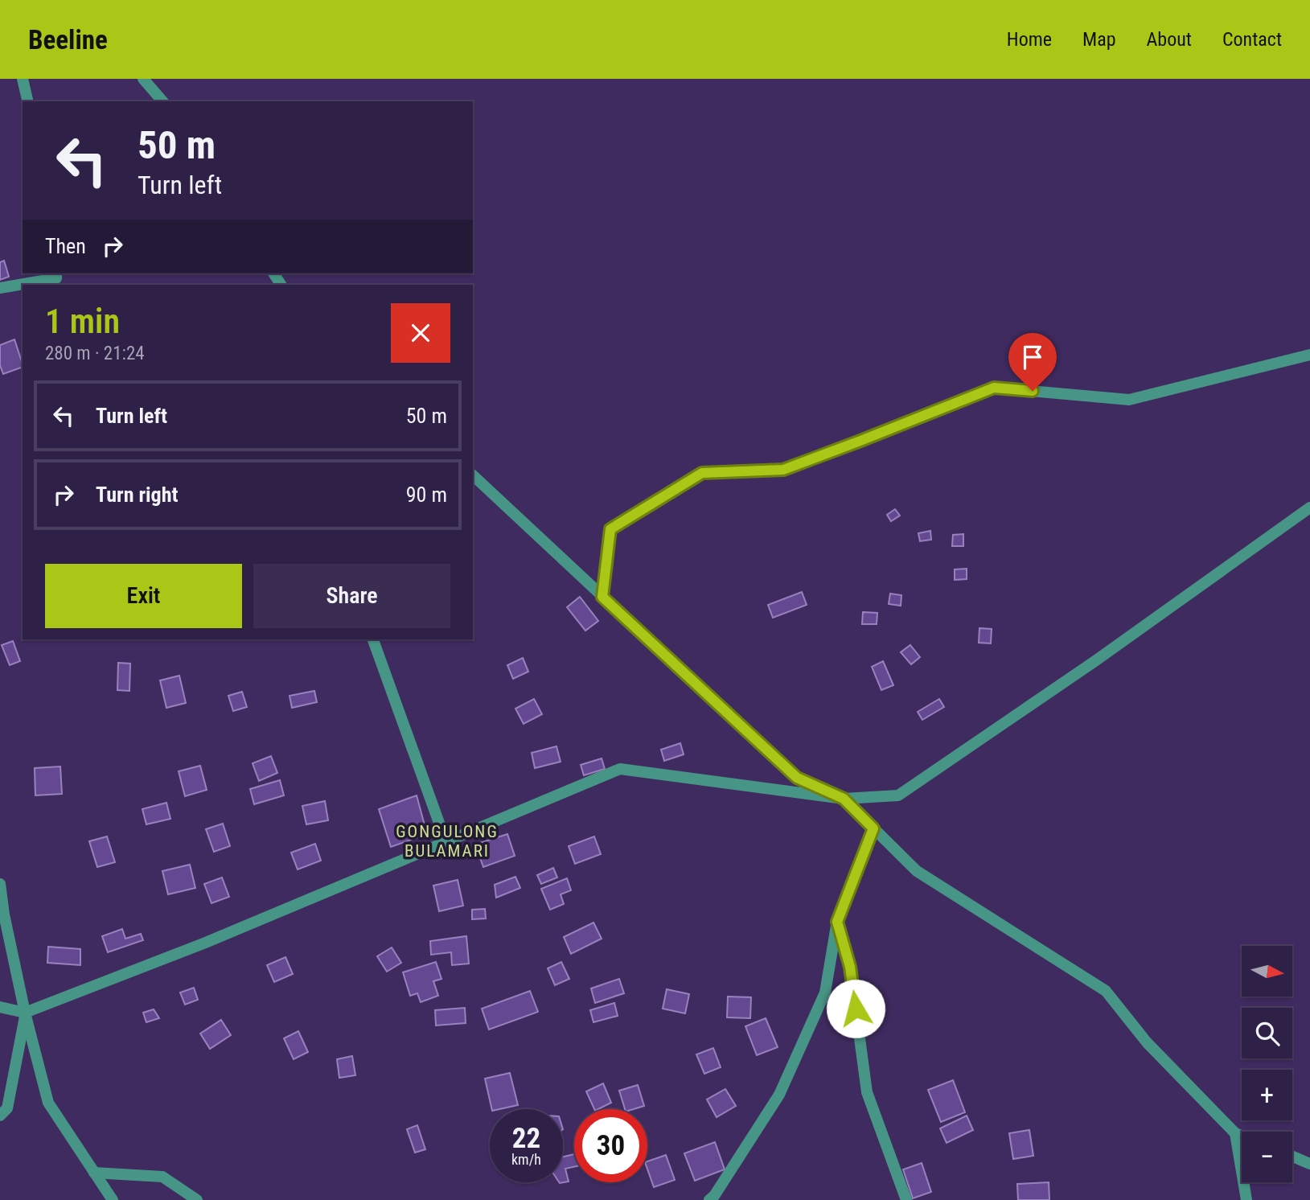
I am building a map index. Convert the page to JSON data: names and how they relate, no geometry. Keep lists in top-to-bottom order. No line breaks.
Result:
{"districts":["GONGULONG BULAMARI"],"north":"right","page":{"header":"Beeline","nav":["Home","Map","About","Contact"],"turn":["50 m","Turn left"],"then":"Then","heading":["1 min","280 m · 21:24"],"list":[{"name":"Turn left","value":"50 m"},{"name":"Turn right","value":"90 m"}],"buttons":["Exit","Share"],"map_buttons":["+","−"],"speed":"22 km/h","limit":"30"}}
